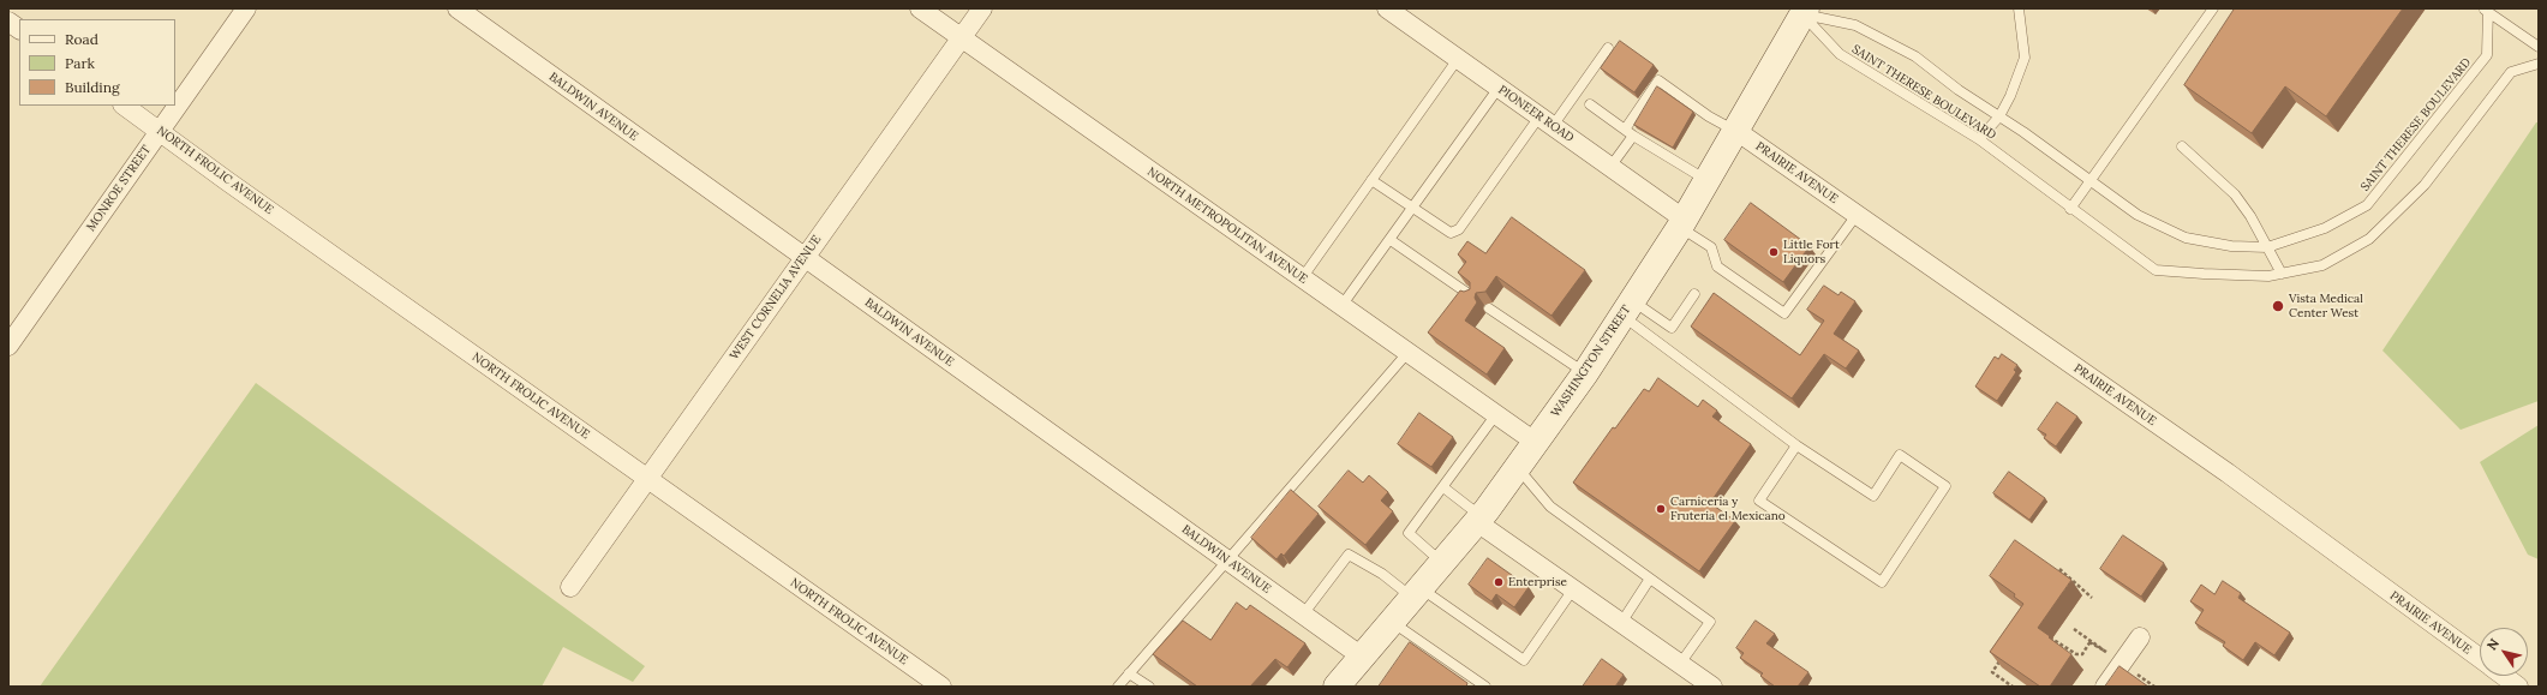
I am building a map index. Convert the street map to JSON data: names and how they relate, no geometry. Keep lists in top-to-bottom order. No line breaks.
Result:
{"streets":{"main road":["WASHINGTON STREET"],"street":["BALDWIN AVENUE","PIONEER ROAD","NORTH FROLIC AVENUE","PRAIRIE AVENUE","MONROE STREET","NORTH METROPOLITAN AVENUE","WEST CORNELIA AVENUE"],"lane":["SAINT THERESE BOULEVARD"]},"crossings":[["SAINT THERESE BOULEVARD","WASHINGTON STREET"],["BALDWIN AVENUE","WEST CORNELIA AVENUE"],["BALDWIN AVENUE","WASHINGTON STREET"],["PIONEER ROAD","WASHINGTON STREET"],["NORTH FROLIC AVENUE","MONROE STREET"],["NORTH FROLIC AVENUE","WEST CORNELIA AVENUE"],["PRAIRIE AVENUE","WASHINGTON STREET"],["NORTH METROPOLITAN AVENUE","WEST CORNELIA AVENUE"],["NORTH METROPOLITAN AVENUE","WASHINGTON STREET"]],"places":["Little Fort Liquors","Vista Medical Center West","Carniceria y Fruteria el Mexicano","Enterprise"],"legend":["Road","Park","Building"],"north":"top left"}
